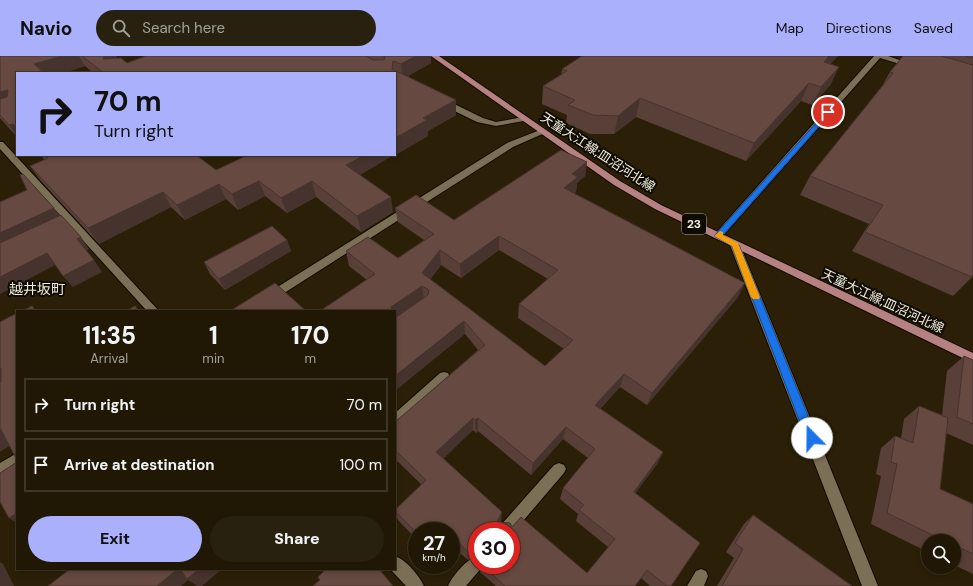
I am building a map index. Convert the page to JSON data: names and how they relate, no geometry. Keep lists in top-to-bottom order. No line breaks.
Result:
{"streets":{"main road":["天童大江線;皿沼河北線","23"]},"districts":["越井坂町"],"page":{"header":"Navio","search":"Search here","nav":["Map","Directions","Saved"],"turn":["70 m","Turn right"],"eta":["11:35","Arrival","1","min","170","m"],"list":[{"name":"Turn right","value":"70 m"},{"name":"Arrive at destination","value":"100 m"}],"buttons":["Exit","Share"],"speed":"27 km/h","limit":"30"}}
